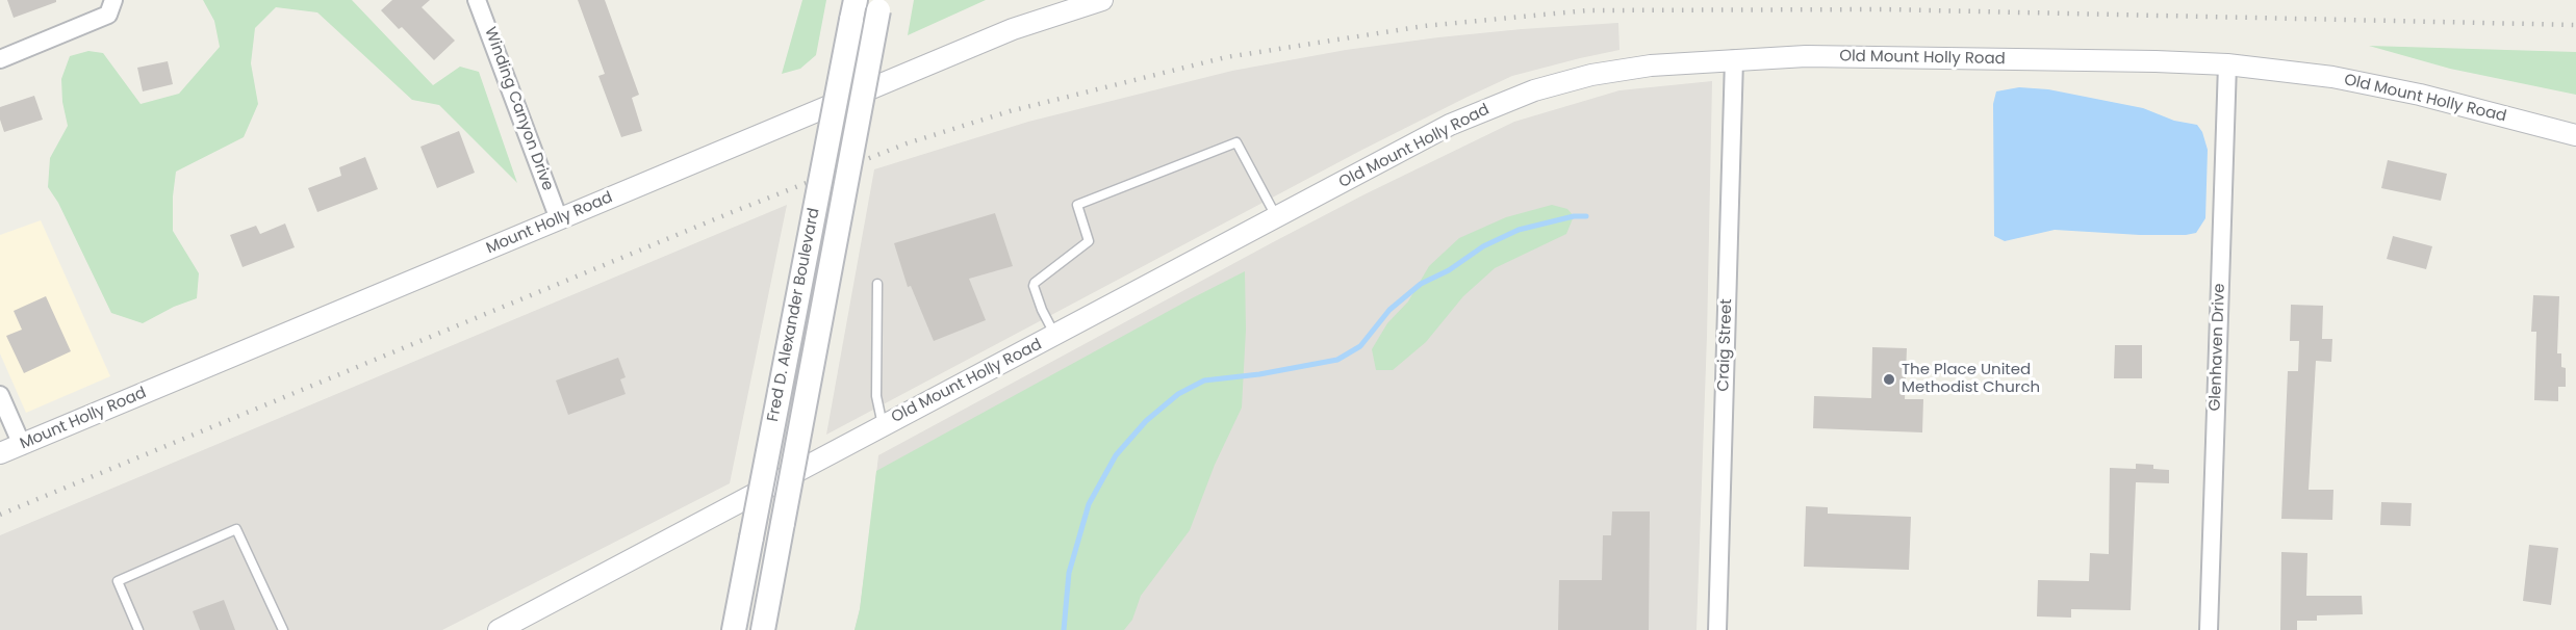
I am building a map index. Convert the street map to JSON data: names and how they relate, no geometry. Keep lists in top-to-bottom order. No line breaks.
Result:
{"streets":{"main road":["Fred D. Alexander Boulevard"],"street":["Old Mount Holly Road","Winding Canyon Drive","Mount Holly Road","Craig Street","Glenhaven Drive"]},"crossings":[["Old Mount Holly Road","Craig Street"],["Old Mount Holly Road","Glenhaven Drive"],["Winding Canyon Drive","Mount Holly Road"]],"places":["The Place United Methodist Church"]}
